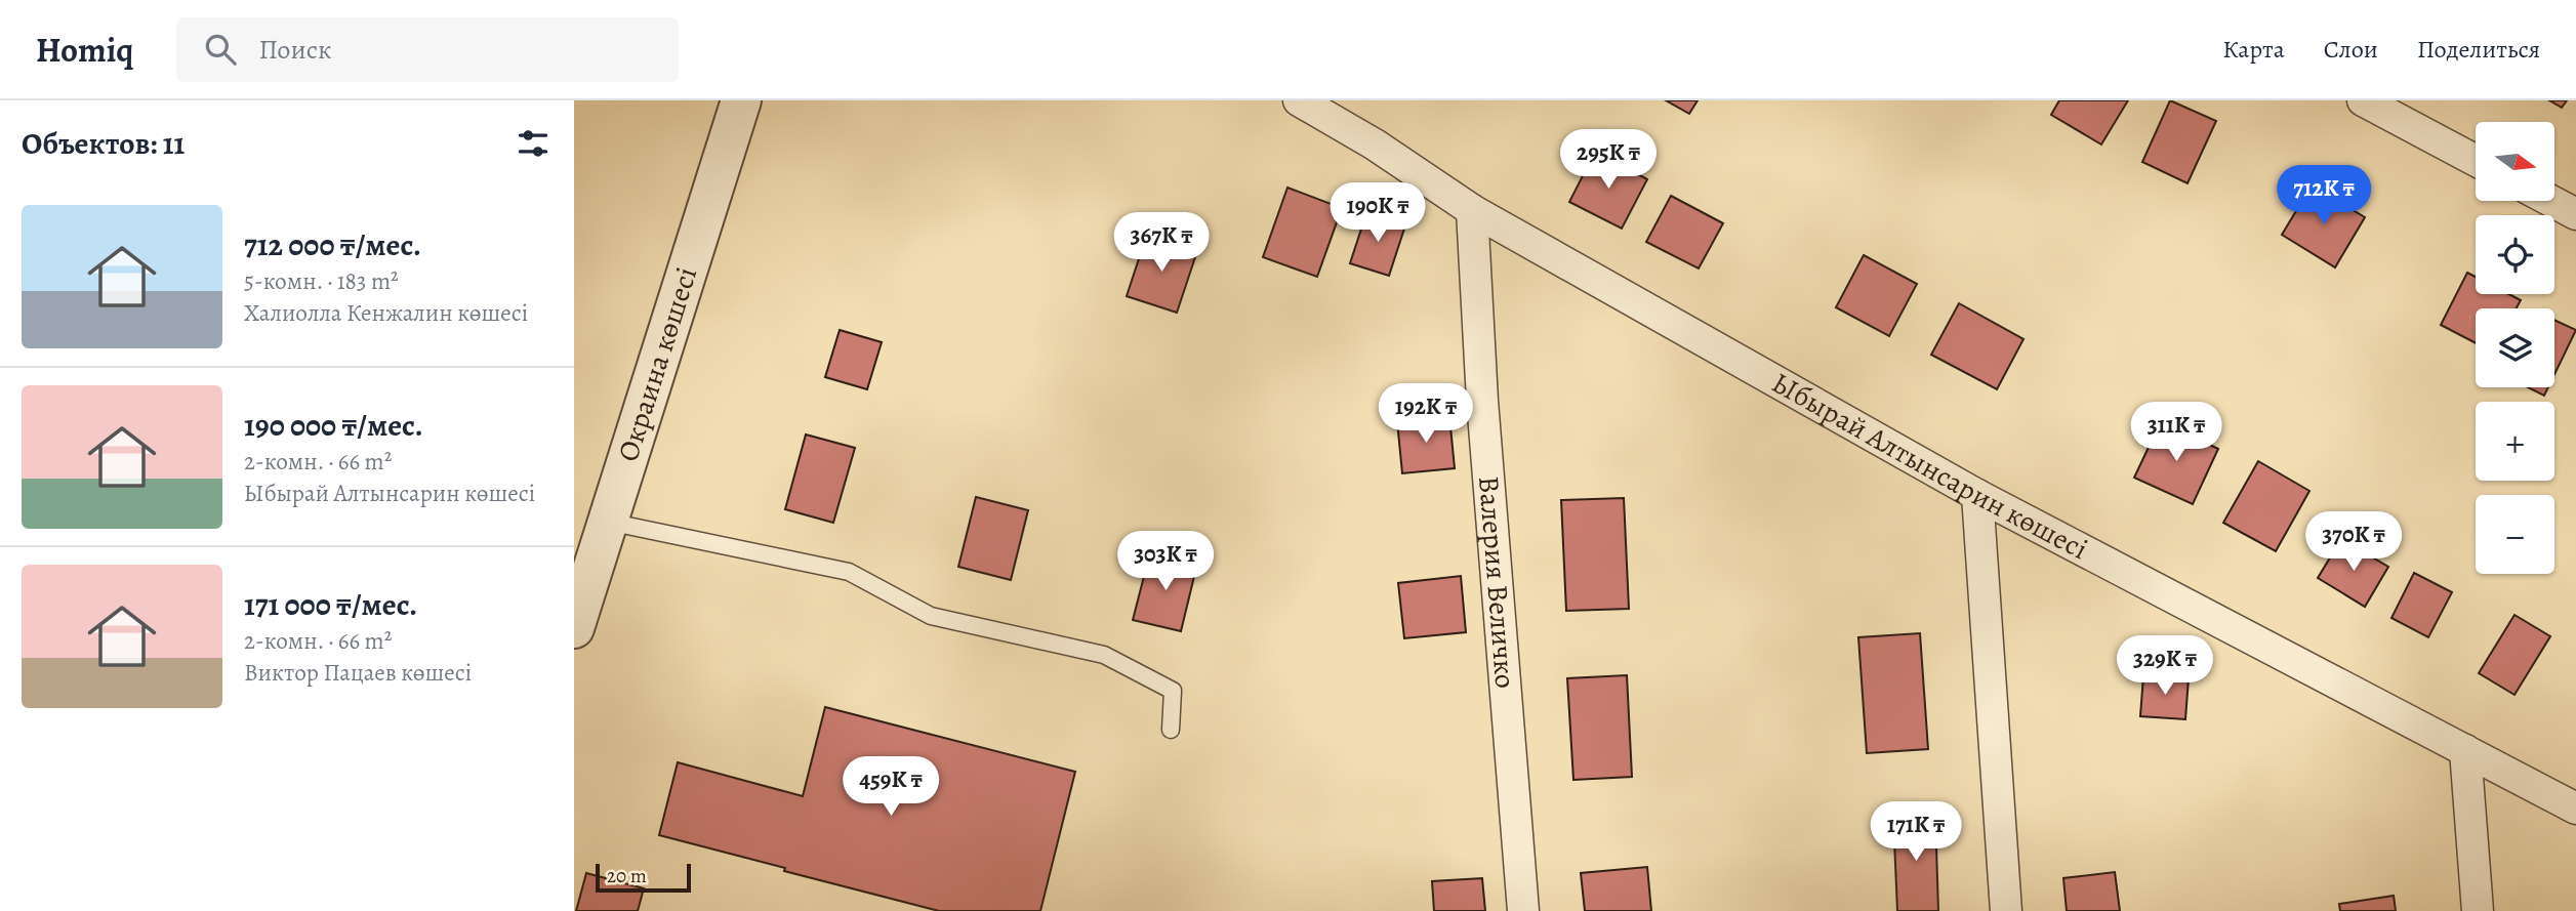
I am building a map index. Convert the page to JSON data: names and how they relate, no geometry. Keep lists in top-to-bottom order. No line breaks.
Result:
{"streets":{"street":["Окраина көшесі","Ыбырай Алтынсарин көшесі","Валерия Величко"]},"crossings":[["Ыбырай Алтынсарин көшесі","Валерия Величко"]],"scale_bar":"20 m","north":"right","page":{"header":"Homiq","search":"Поиск","nav":["Карта","Слои","Поделиться"],"heading":"Объектов: 11","map_buttons":["+","−"],"price":["295K ₸","712K ₸","190K ₸","367K ₸","192K ₸","311K ₸","370K ₸","303K ₸","329K ₸","459K ₸","171K ₸"],"list":[{"name":"712 000 ₸/мес.","note":"5-комн. · 183 m² · Халиолла Кенжалин көшесі"},{"name":"190 000 ₸/мес.","note":"2-комн. · 66 m² · Ыбырай Алтынсарин көшесі"},{"name":"171 000 ₸/мес.","note":"2-комн. · 66 m² · Виктор Пацаев көшесі"}],"scale":"20 m"}}
